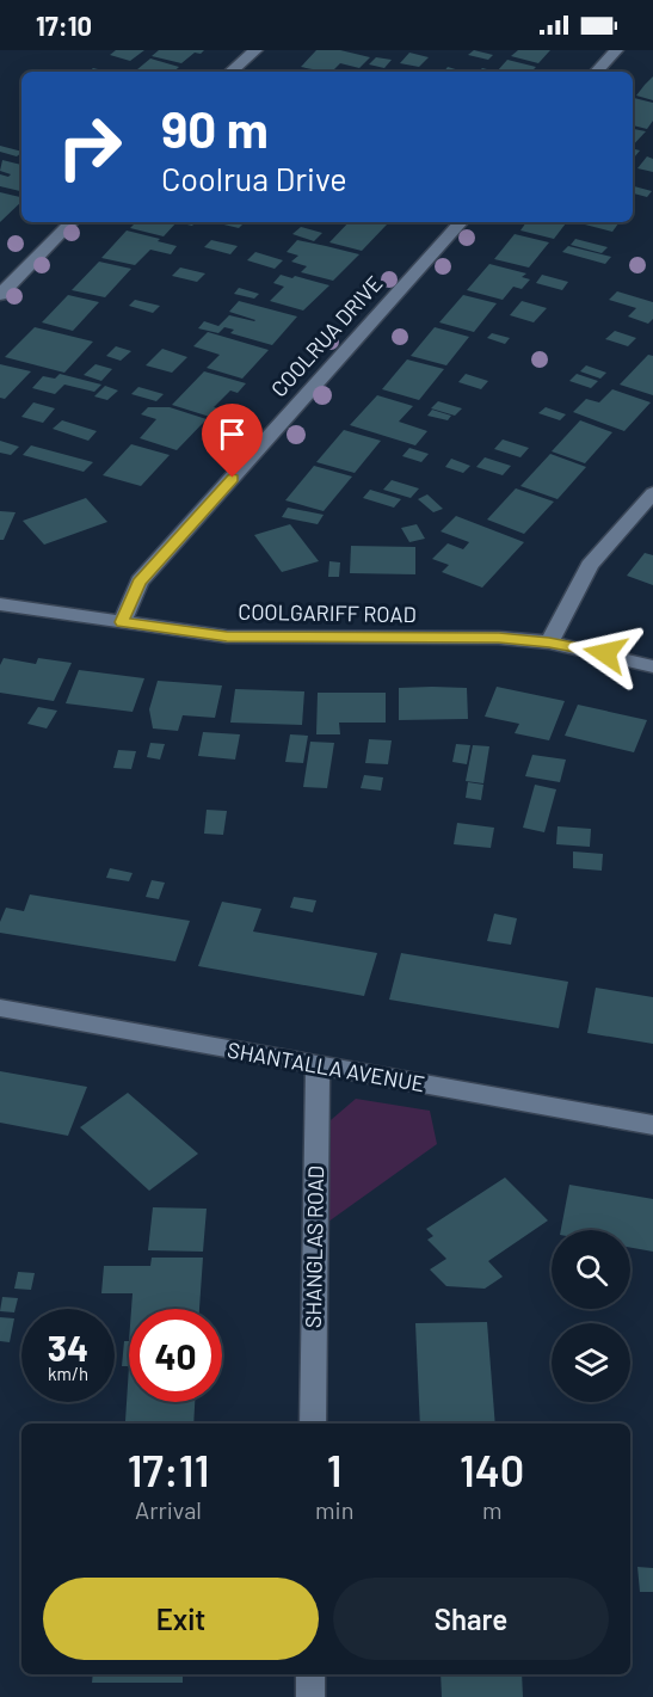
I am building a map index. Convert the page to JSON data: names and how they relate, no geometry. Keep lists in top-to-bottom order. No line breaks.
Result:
{"streets":{"street":["COOLRUA DRIVE","COOLGARIFF ROAD","SHANTALLA AVENUE","SHANGLAS ROAD"]},"crossings":[["COOLRUA DRIVE","COOLGARIFF ROAD"],["SHANTALLA AVENUE","SHANGLAS ROAD"]],"page":{"status":"17:10","turn":["90 m","Coolrua Drive"],"speed":"34 km/h","limit":"40","eta":["17:11","Arrival","1","min","140","m"],"buttons":["Exit","Share"]}}
